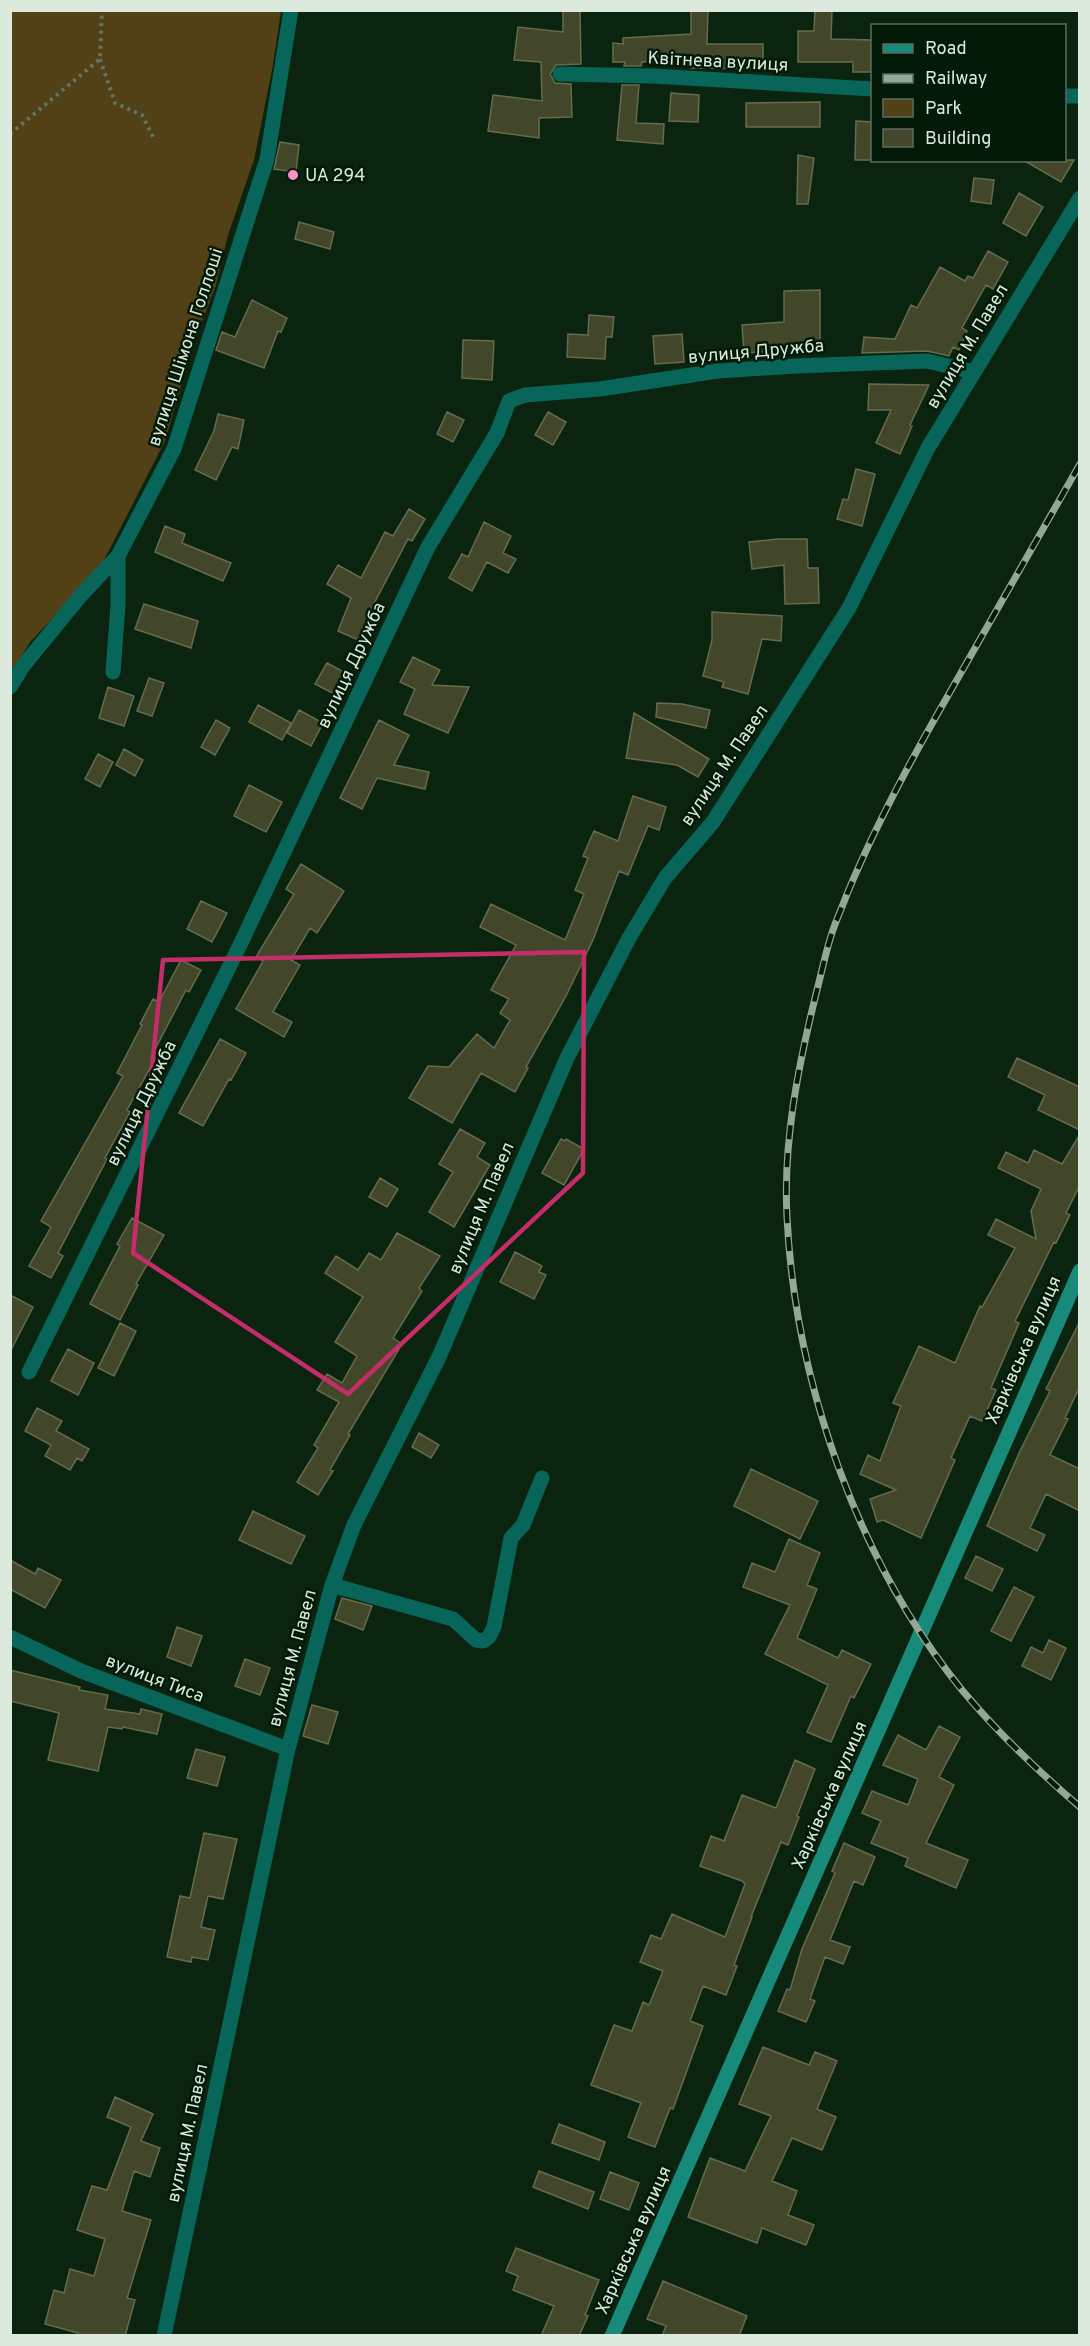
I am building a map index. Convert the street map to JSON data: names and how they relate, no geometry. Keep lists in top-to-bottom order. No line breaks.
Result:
{"streets":{"street":["Квітнева вулиця","вулиця М. Павел","вулиця Шімона Голлоші","вулиця Дружба","Харківська вулиця","вулиця Тиса"]},"crossings":[["вулиця М. Павел","вулиця Дружба"],["вулиця М. Павел","вулиця Тиса"]],"places":["UA 294"],"legend":["Road","Railway","Park","Building"]}
